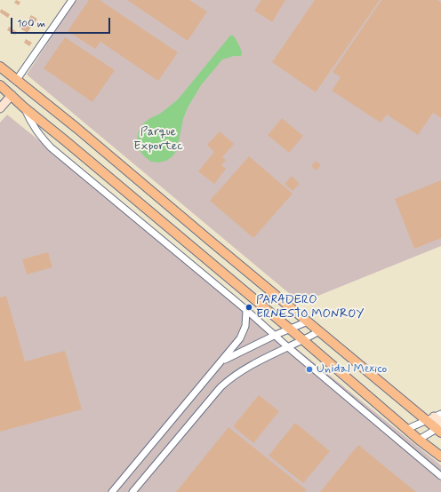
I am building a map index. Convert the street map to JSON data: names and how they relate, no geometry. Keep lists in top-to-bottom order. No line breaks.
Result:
{"parks":["Parque Exportec"],"places":["PARADERO ERNESTO MONROY","Unidal Mexico"],"scale_bar":"100 m"}
